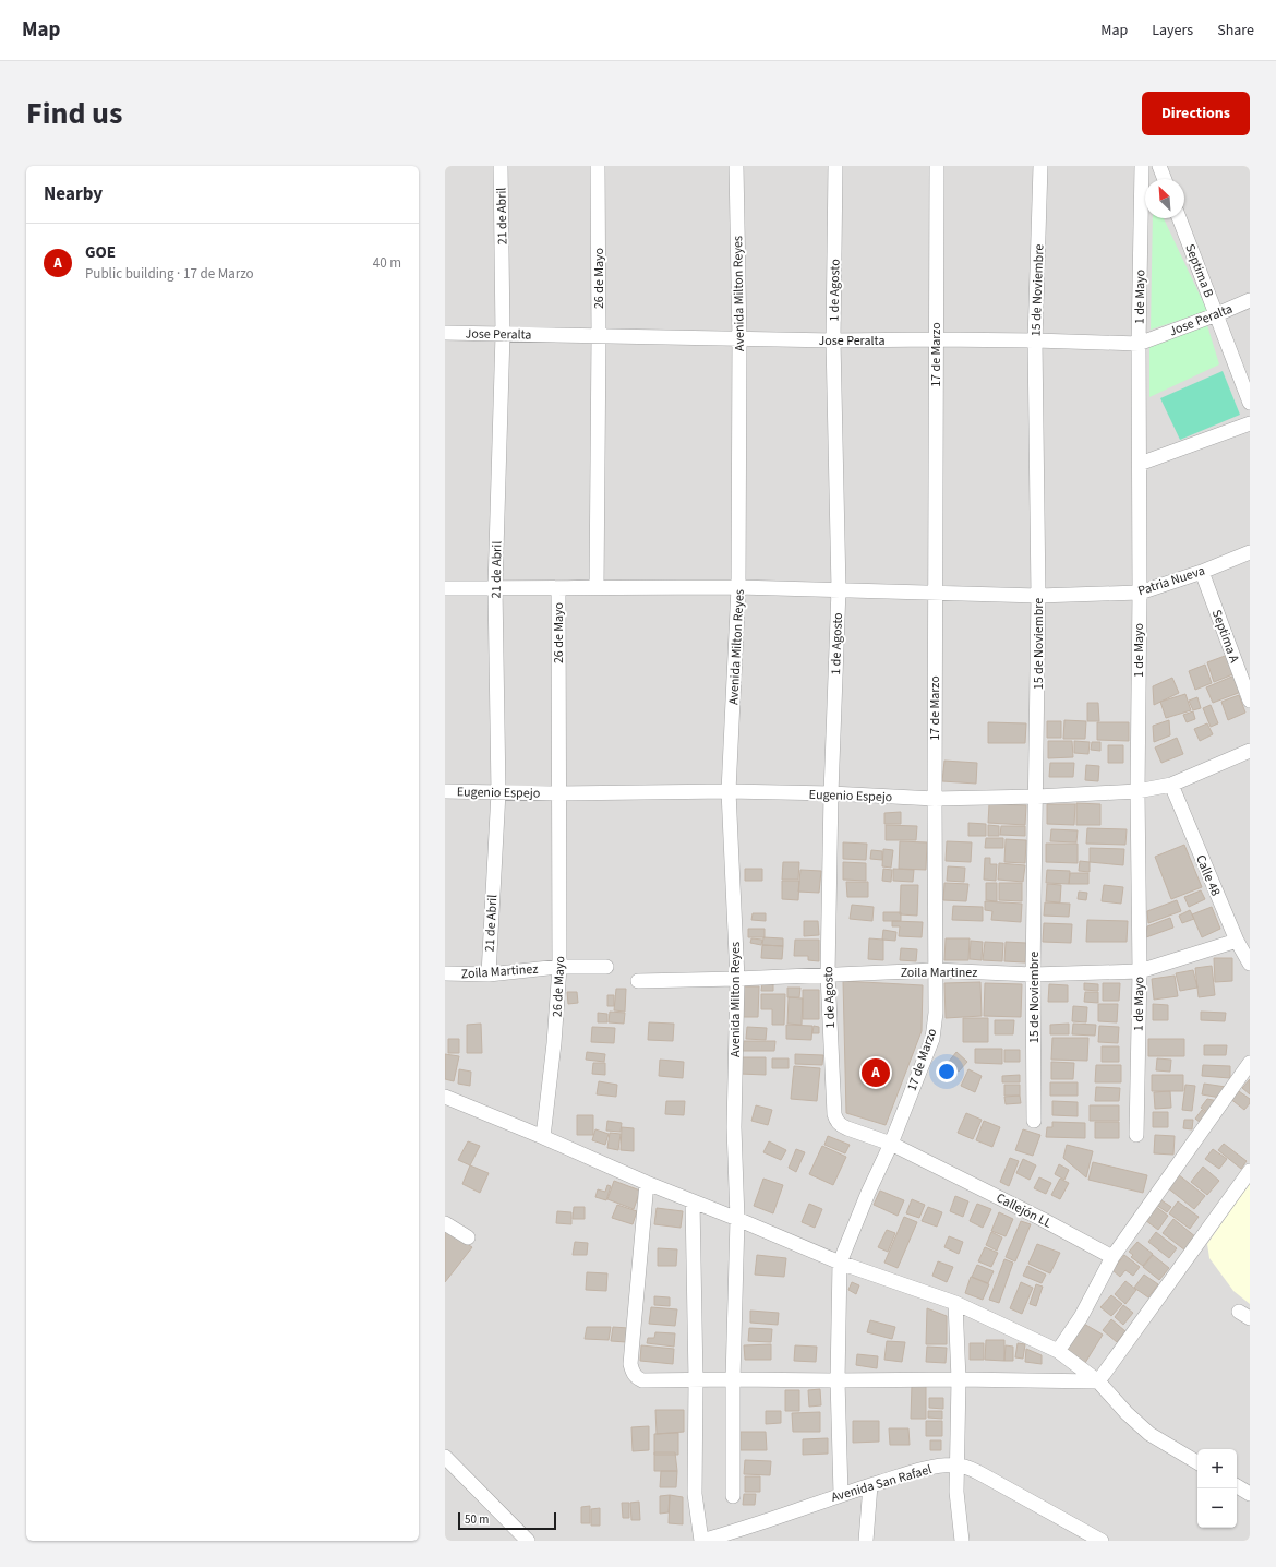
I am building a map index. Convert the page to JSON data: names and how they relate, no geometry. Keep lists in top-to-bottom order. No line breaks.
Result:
{"streets":{"street":["21 de Abril","Septima B","26 de Mayo","1 de Agosto","15 de Noviembre","Avenida Milton Reyes","1 de Mayo","Jose Peralta","17 de Marzo","Patria Nueva","Septima A","Eugenio Espejo","Calle 48","Zoila Martinez","Callejón LL","Avenida San Rafael"]},"crossings":[["21 de Abril","Jose Peralta"],["21 de Abril","Eugenio Espejo"],["21 de Abril","Zoila Martinez"],["Septima B","Jose Peralta"],["26 de Mayo","Jose Peralta"],["26 de Mayo","Patria Nueva"],["26 de Mayo","Eugenio Espejo"],["26 de Mayo","Zoila Martinez"],["1 de Agosto","Jose Peralta"],["1 de Agosto","Patria Nueva"],["1 de Agosto","Eugenio Espejo"],["1 de Agosto","Zoila Martinez"],["1 de Agosto","Callejón LL"],["15 de Noviembre","Jose Peralta"],["15 de Noviembre","Patria Nueva"],["15 de Noviembre","Eugenio Espejo"],["15 de Noviembre","Zoila Martinez"],["Avenida Milton Reyes","Jose Peralta"],["Avenida Milton Reyes","Patria Nueva"],["Avenida Milton Reyes","Eugenio Espejo"],["Avenida Milton Reyes","Zoila Martinez"],["1 de Mayo","Jose Peralta"],["1 de Mayo","Patria Nueva"],["1 de Mayo","Eugenio Espejo"],["1 de Mayo","Zoila Martinez"],["Jose Peralta","17 de Marzo"],["17 de Marzo","Patria Nueva"],["17 de Marzo","Eugenio Espejo"],["17 de Marzo","Zoila Martinez"],["17 de Marzo","Callejón LL"],["Patria Nueva","Septima A"],["Eugenio Espejo","Calle 48"],["Calle 48","Zoila Martinez"]],"scale_bar":"50 m","north":"top left","page":{"header":"Map","nav":["Map","Layers","Share"],"title":"Find us","buttons":"Directions","heading":"Nearby","list":[{"mark":"A","name":"GOE","note":"Public building · 17 de Marzo","value":"40 m"}],"pins":"A","map_buttons":["+","−"],"scale":"50 m"}}
